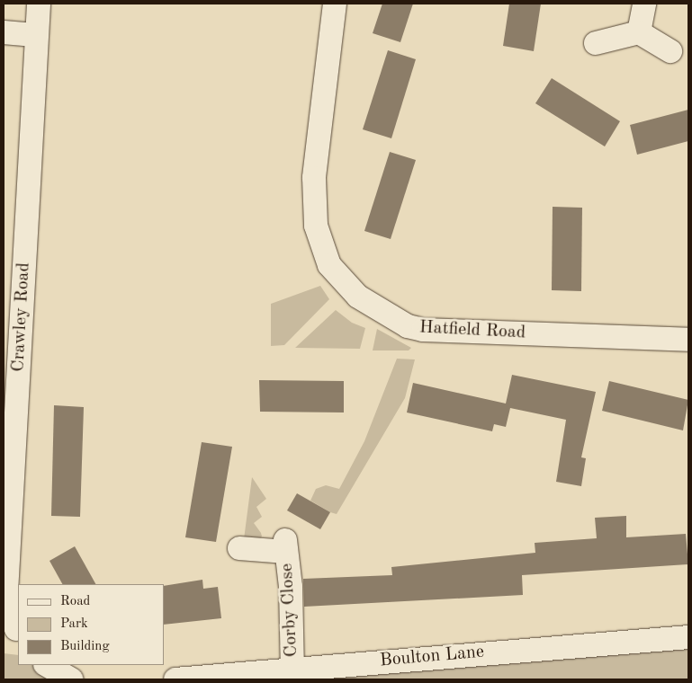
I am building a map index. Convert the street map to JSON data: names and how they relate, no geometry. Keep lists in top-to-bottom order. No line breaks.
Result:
{"streets":{"street":["Crawley Road","Hatfield Road","Corby Close","Boulton Lane"]},"crossings":[["Corby Close","Boulton Lane"]],"legend":["Road","Park","Building"]}
